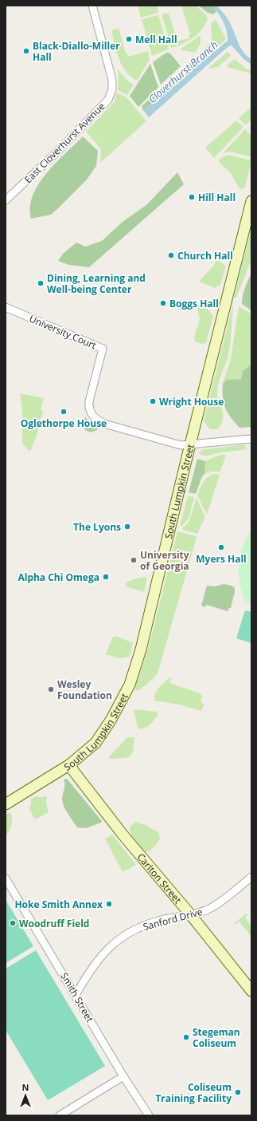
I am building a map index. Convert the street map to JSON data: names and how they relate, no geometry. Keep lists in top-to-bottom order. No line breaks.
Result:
{"streets":{"main road":["South Lumpkin Street","Carlton Street"],"street":["East Cloverhurst Avenue","University Court","Sanford Drive","Smith Street"]},"crossings":[["University Court","South Lumpkin Street"],["South Lumpkin Street","Carlton Street"],["Carlton Street","Sanford Drive"],["Sanford Drive","Smith Street"]],"water":["Cloverhurst Branch"],"places":["Mell Hall","Black-Diallo-Miller Hall","Hill Hall","Church Hall","Dining, Learning and Well-being Center","Boggs Hall","Wright House","Oglethorpe House","The Lyons","Myers Hall","University of Georgia","Alpha Chi Omega","Wesley Foundation","Hoke Smith Annex","Woodruff Field","Stegeman Coliseum","Coliseum Training Facility"],"north":"top"}
